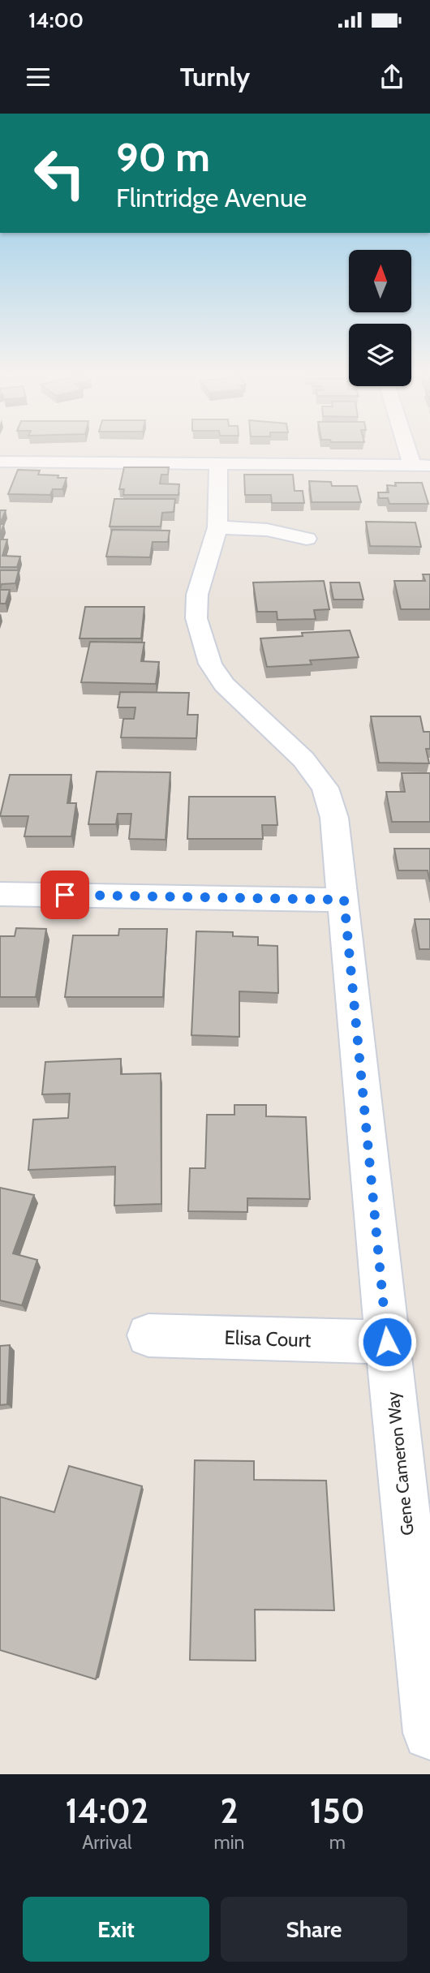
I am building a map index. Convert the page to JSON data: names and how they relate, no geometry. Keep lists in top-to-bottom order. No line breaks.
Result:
{"streets":{"street":["Elisa Court","Gene Cameron Way"]},"crossings":[["Elisa Court","Gene Cameron Way"]],"north":"top","page":{"status":"14:00","header":"Turnly","turn":["90 m","Flintridge Avenue"],"eta":["14:02","Arrival","2","min","150","m"],"buttons":["Exit","Share"]}}
